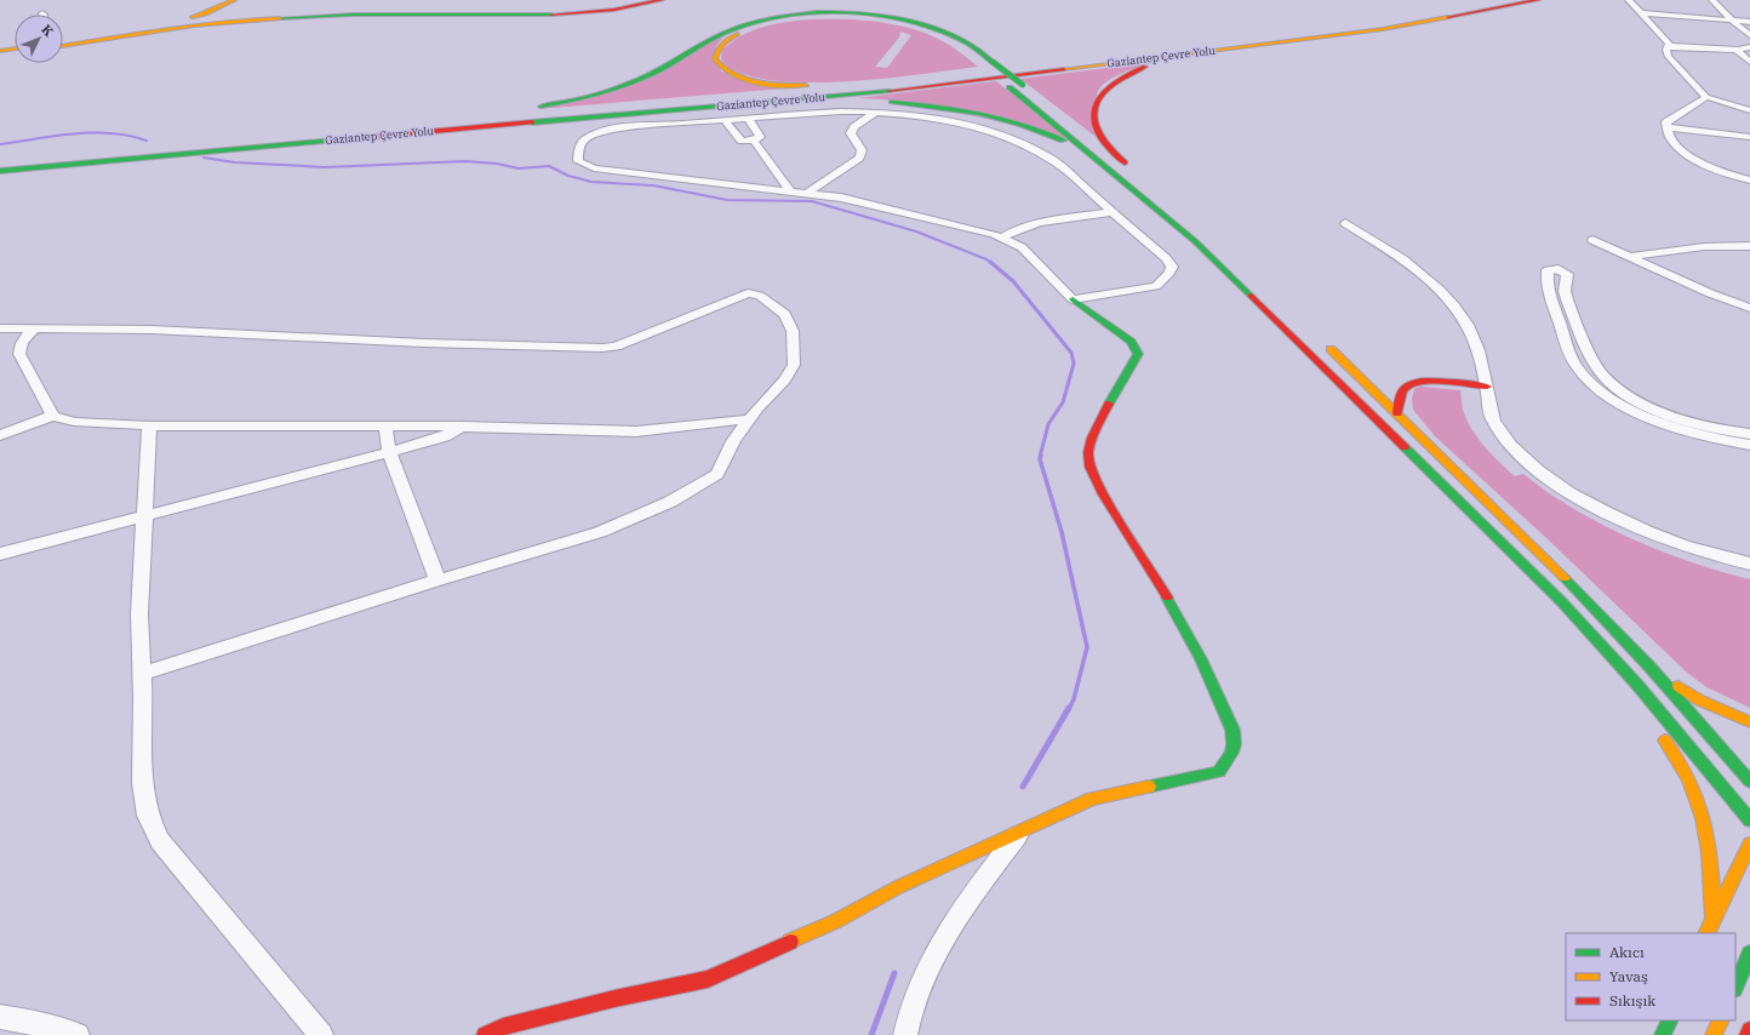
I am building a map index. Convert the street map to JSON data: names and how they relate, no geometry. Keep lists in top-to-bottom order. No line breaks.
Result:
{"streets":{"main road":["Gaziantep Çevre Yolu"]},"legend":["Akıcı","Yavaş","Sıkışık"],"north":"top right"}
